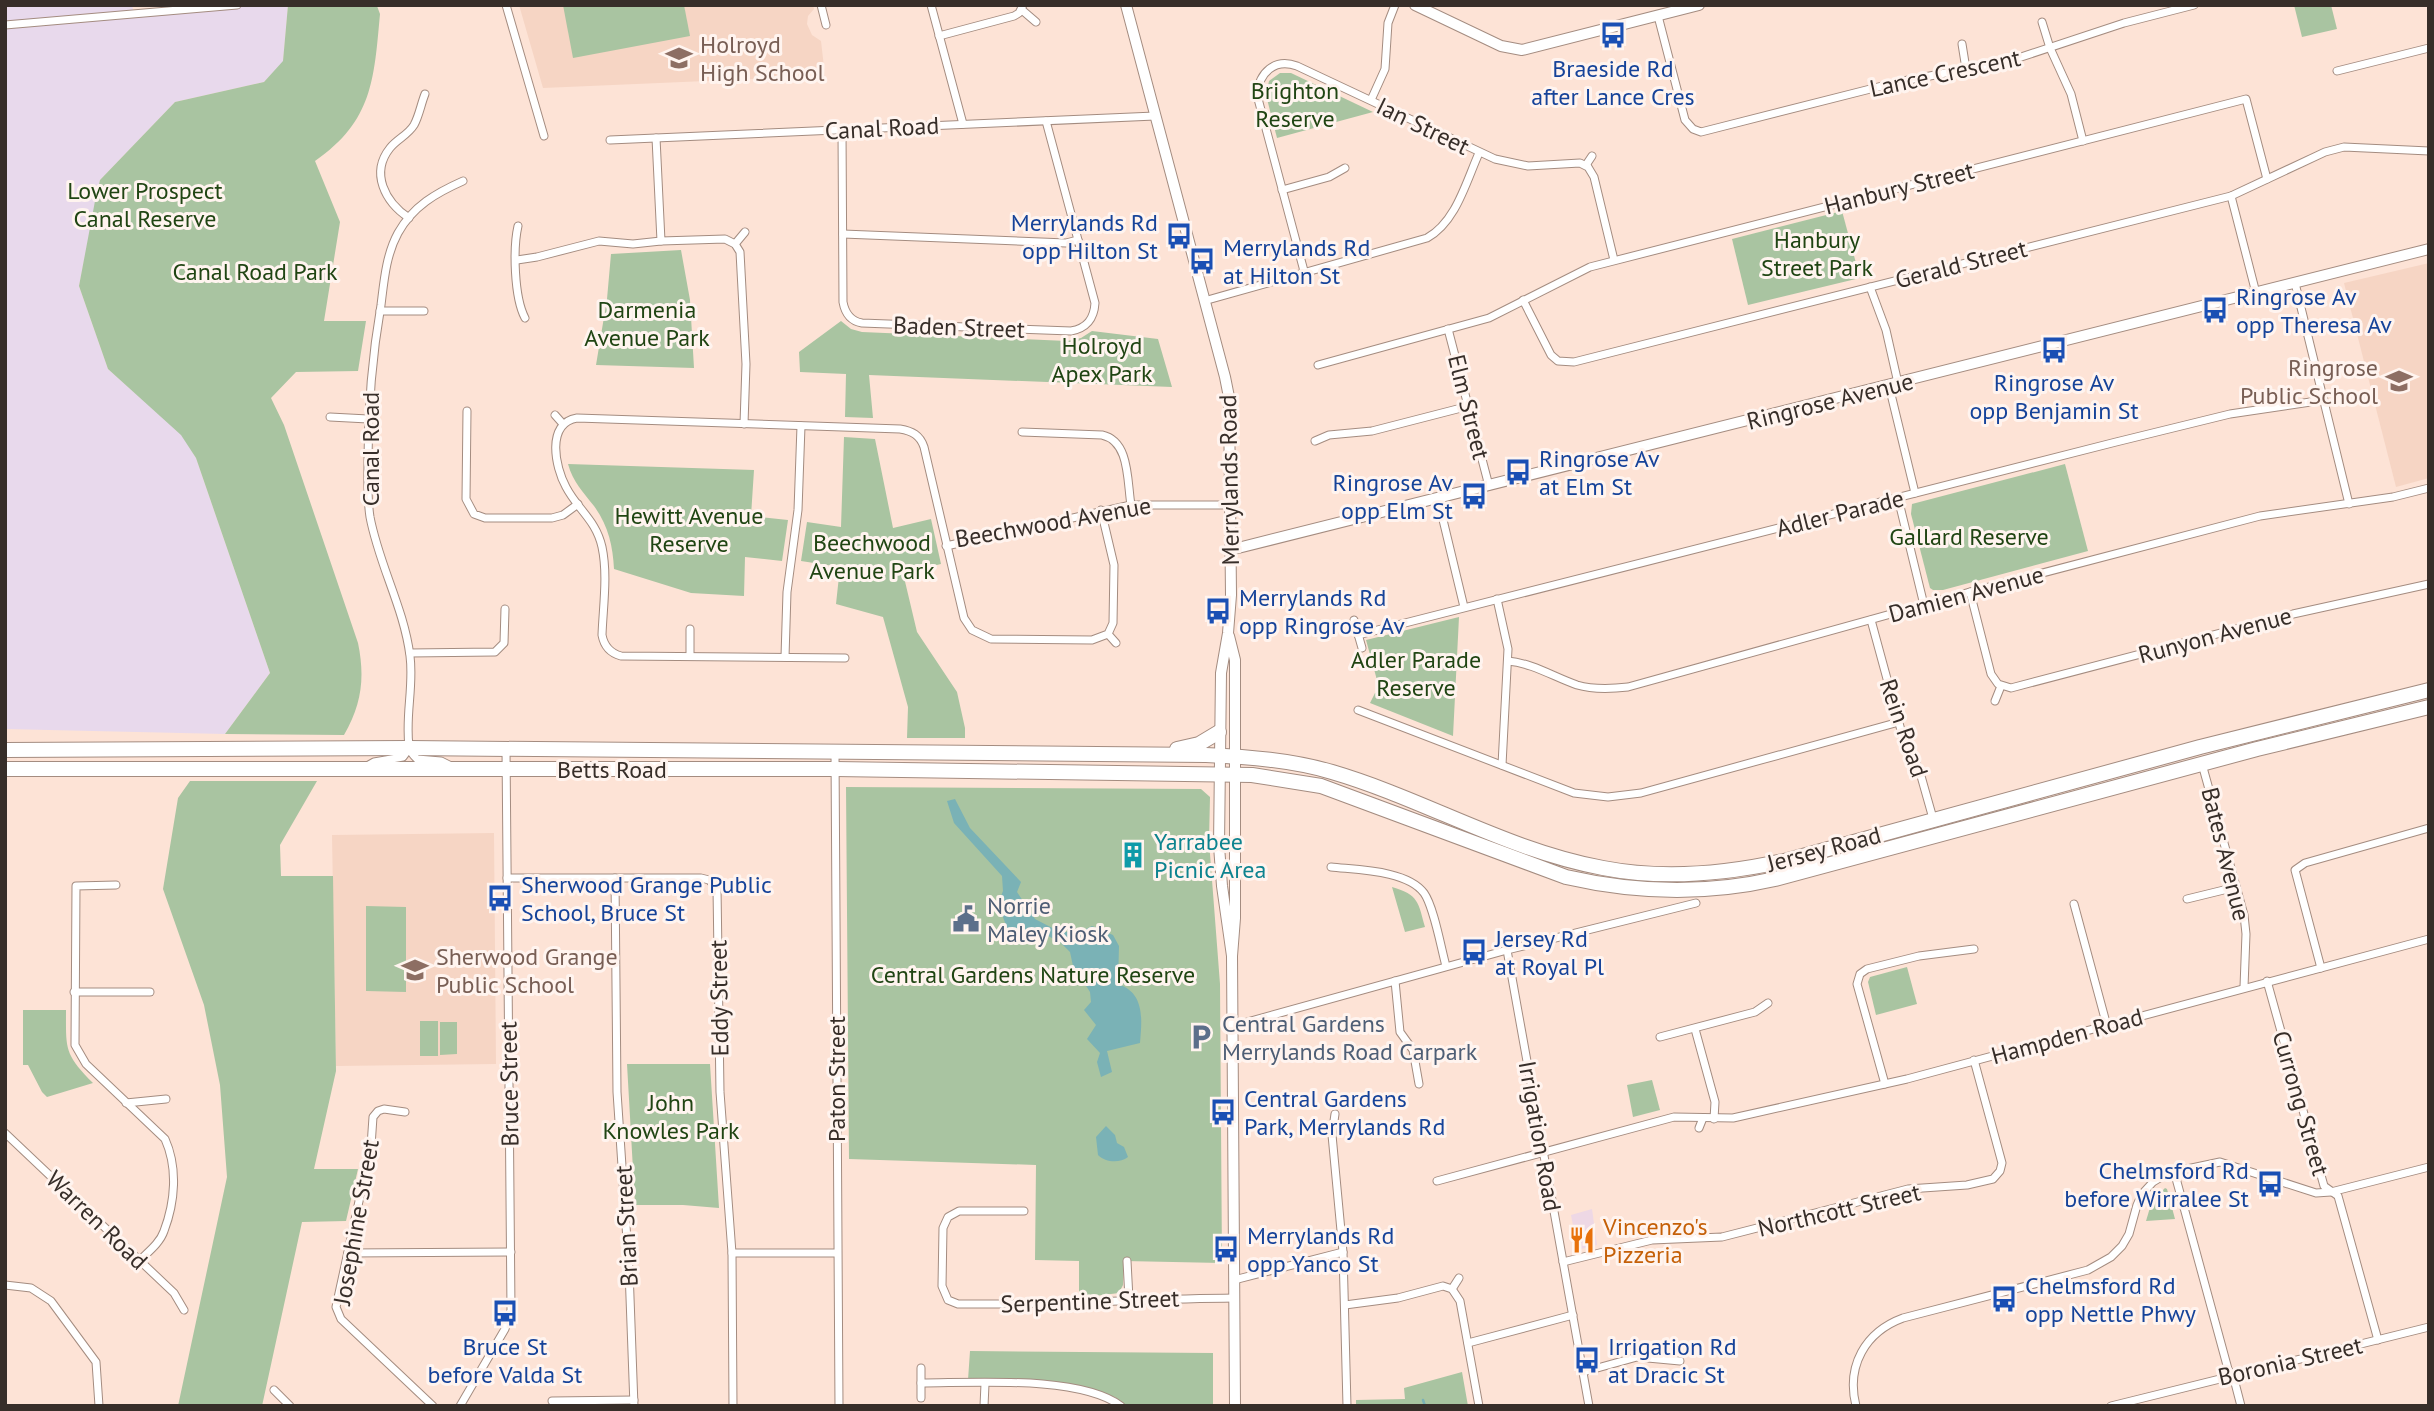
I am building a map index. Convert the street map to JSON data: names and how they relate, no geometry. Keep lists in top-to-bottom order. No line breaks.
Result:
{"streets":{"highway":["Betts Road","Jersey Road"],"main road":["Ringrose Avenue","Merrylands Road"],"street":["Lance Crescent","Ian Street","Canal Road","Hanbury Street","Gerald Street","Baden Street","Elm Street","Adler Parade","Beechwood Avenue","Damien Avenue","Runyon Avenue","Rein Road","Bates Avenue","Eddy Street","Hampden Road","Paton Street","Bruce Street","Currong Street","Irrigation Road","Northcott Street","Warren Road","Josephine Street","Brian Street","Serpentine Street","Boronia Street"]},"crossings":[["Canal Road","Baden Street"],["Canal Road","Merrylands Road"],["Canal Road","Betts Road"],["Hanbury Street","Gerald Street"],["Hanbury Street","Elm Street"],["Ringrose Avenue","Elm Street"],["Ringrose Avenue","Merrylands Road"],["Merrylands Road","Beechwood Avenue"],["Merrylands Road","Betts Road"],["Merrylands Road","Jersey Road"],["Merrylands Road","Serpentine Street"],["Damien Avenue","Rein Road"],["Rein Road","Jersey Road"],["Betts Road","Jersey Road"],["Betts Road","Paton Street"],["Betts Road","Bruce Street"],["Jersey Road","Bates Avenue"],["Bates Avenue","Hampden Road"],["Eddy Street","Bruce Street"],["Eddy Street","Brian Street"],["Hampden Road","Currong Street"],["Hampden Road","Irrigation Road"],["Hampden Road","Northcott Street"],["Currong Street","Boronia Street"],["Irrigation Road","Northcott Street"]],"parks":["Brighton Reserve","Lower Prospect Canal Reserve","Hanbury Street Park","Canal Road Park","Darmenia Avenue Park","Holroyd Apex Park","Hewitt Avenue Reserve","Gallard Reserve","Beechwood Avenue Park","Adler Parade Reserve","Central Gardens Nature Reserve","John Knowles Park"],"places":{"bus stop":["Braeside Rd after Lance Cres","Merrylands Rd opp Hilton St","Merrylands Rd at Hilton St","Ringrose Av opp Theresa Av","Ringrose Av opp Benjamin St","Ringrose Av at Elm St","Ringrose Av opp Elm St","Merrylands Rd opp Ringrose Av","Sherwood Grange Public School, Bruce St","Jersey Rd at Royal Pl","Central Gardens Park, Merrylands Rd","Chelmsford Rd before Wirralee St","Merrylands Rd opp Yanco St","Chelmsford Rd opp Nettle Phwy","Bruce St before Valda St","Irrigation Rd at Dracic St"],"school or university":["Holroyd High School","Ringrose Public School","Sherwood Grange Public School"],"building":["Yarrabee Picnic Area"],"public building":["Norrie Maley Kiosk"],"parking":["Central Gardens Merrylands Road Carpark"],"restaurant":["Vincenzo's Pizzeria"]}}
